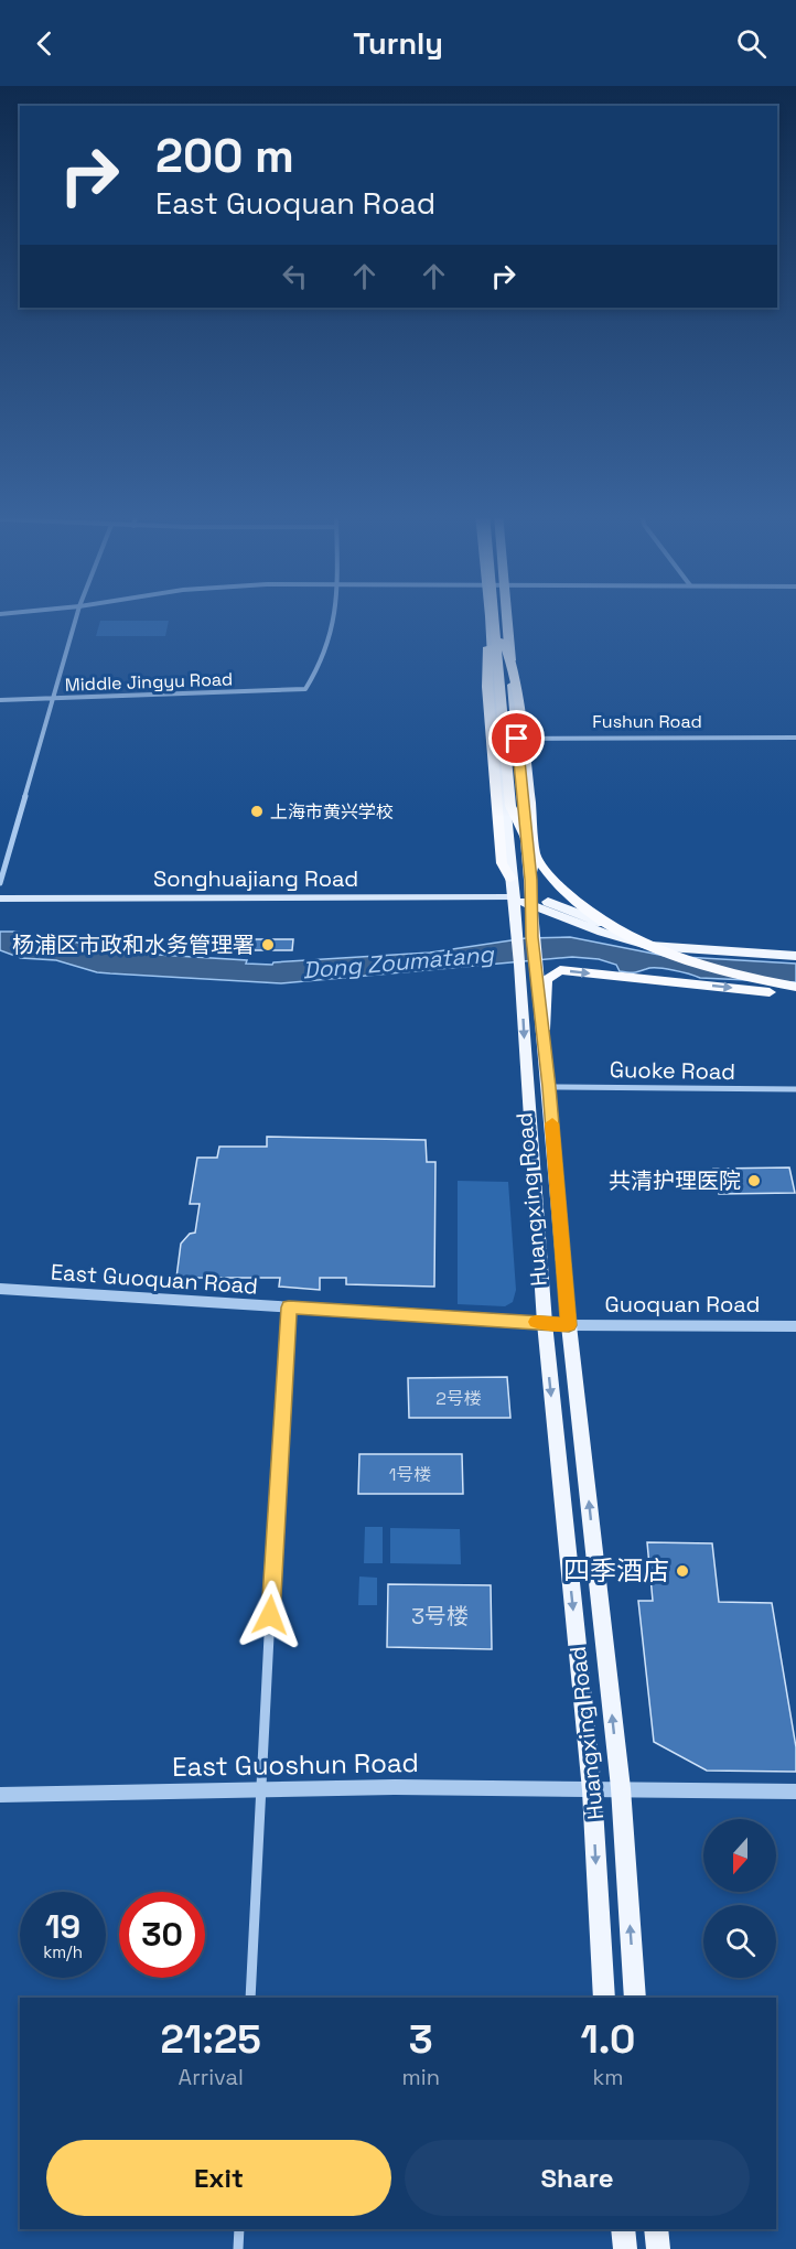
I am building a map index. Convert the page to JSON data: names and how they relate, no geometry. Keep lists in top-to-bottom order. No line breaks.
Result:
{"streets":{"main road":["Songhuajiang Road","Huangxing Road"],"street":["Middle Jingyu Road","Fushun Road","Guoke Road","East Guoquan Road","Guoquan Road","East Guoshun Road"]},"crossings":[["Fushun Road","Huangxing Road"],["Songhuajiang Road","Huangxing Road"],["Guoke Road","Huangxing Road"],["Huangxing Road","East Guoquan Road"],["Huangxing Road","Guoquan Road"],["Huangxing Road","East Guoshun Road"],["East Guoquan Road","Guoquan Road"]],"water":["Dong Zoumatang"],"places":["上海市黄兴学校","杨浦区市政和水务管理署","共清护理医院","四季酒店"],"house_numbers":["2号楼","1号楼","3号楼"],"north":"bottom","page":{"header":"Turnly","turn":["200 m","East Guoquan Road"],"speed":"19 km/h","limit":"30","eta":["21:25","Arrival","3","min","1.0","km"],"buttons":["Exit","Share"]}}
